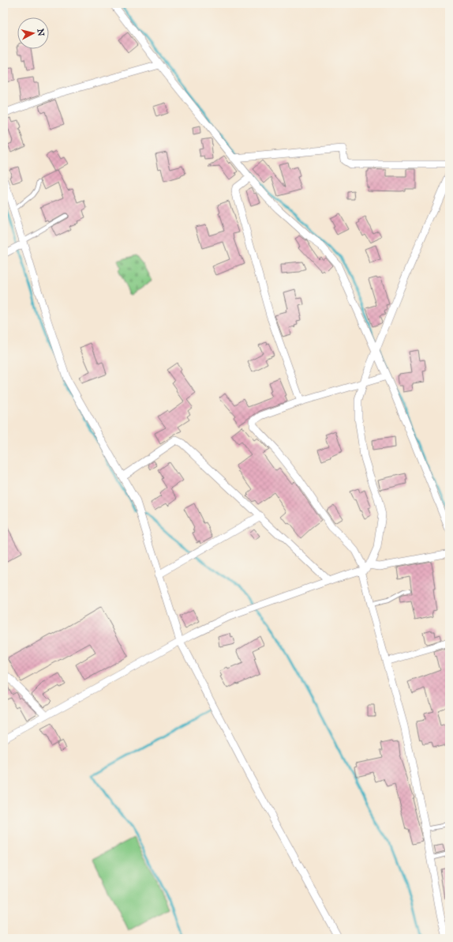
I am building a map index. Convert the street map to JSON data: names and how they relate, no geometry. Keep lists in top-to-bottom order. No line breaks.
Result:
{"north":"right"}
